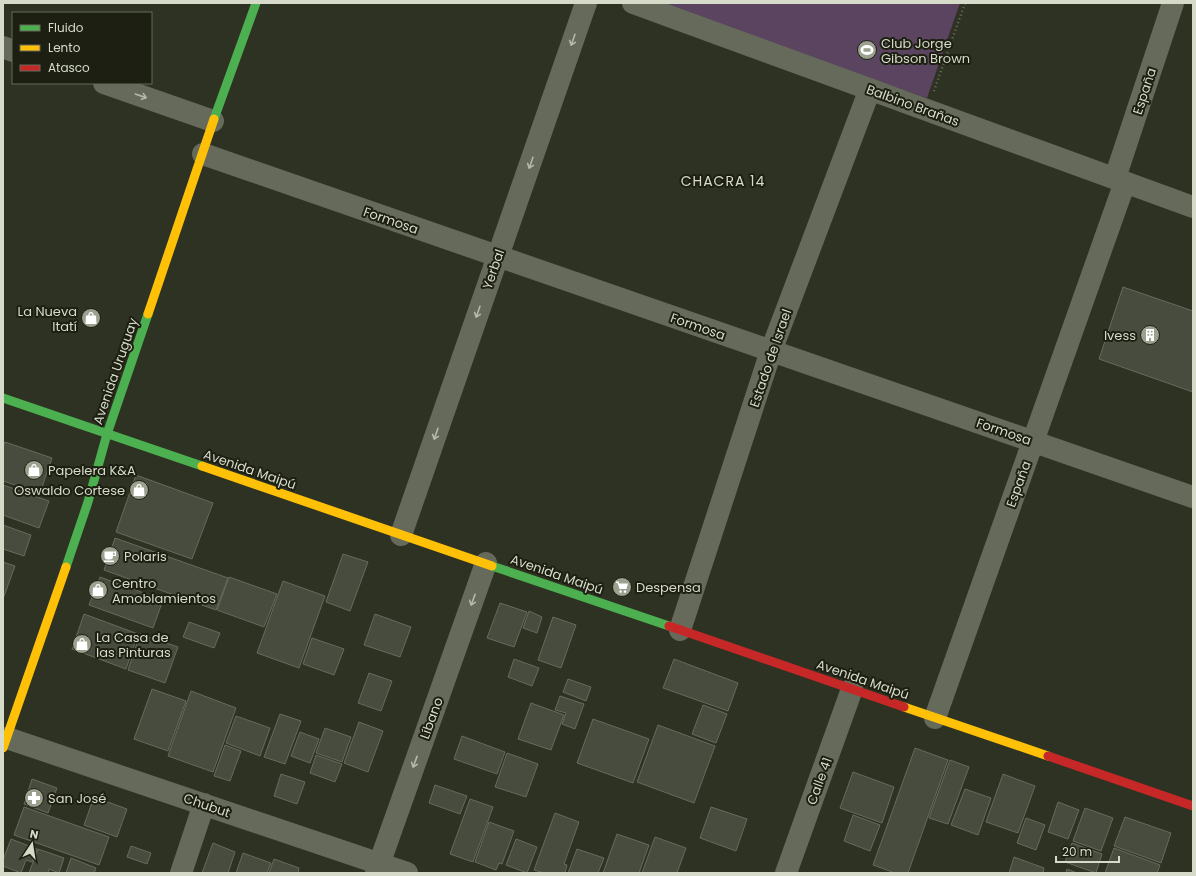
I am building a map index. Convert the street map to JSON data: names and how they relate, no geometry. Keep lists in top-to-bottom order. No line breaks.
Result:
{"streets":{"main road":["Avenida Uruguay","Avenida Maipú"],"street":["España","Balbino Brañas","Formosa","Yerbal","Estado de Israel","Líbano","Calle 41","Chubut"]},"crossings":[["España","Balbino Brañas"],["España","Formosa"],["España","Avenida Maipú"],["Balbino Brañas","Estado de Israel"],["Formosa","Yerbal"],["Formosa","Estado de Israel"],["Formosa","Avenida Uruguay"],["Yerbal","Avenida Maipú"],["Estado de Israel","Avenida Maipú"],["Avenida Uruguay","Avenida Maipú"],["Avenida Uruguay","Chubut"],["Avenida Maipú","Líbano"],["Avenida Maipú","Calle 41"],["Líbano","Chubut"]],"one_way":["Yerbal","Líbano"],"districts":["CHACRA 14"],"places":{"sports":["Club Jorge Gibson Brown"],"shop":["La Nueva Itatí","Papelera K&A","Oswaldo Cortese","Centro Amoblamientos","La Casa de las Pinturas"],"building":["Ivess"],"cafe":["Polaris"],"supermarket":["Despensa"],"pharmacy":["San José"]},"legend":["Fluido","Lento","Atasco"],"scale_bar":"20 m","north":"top"}
